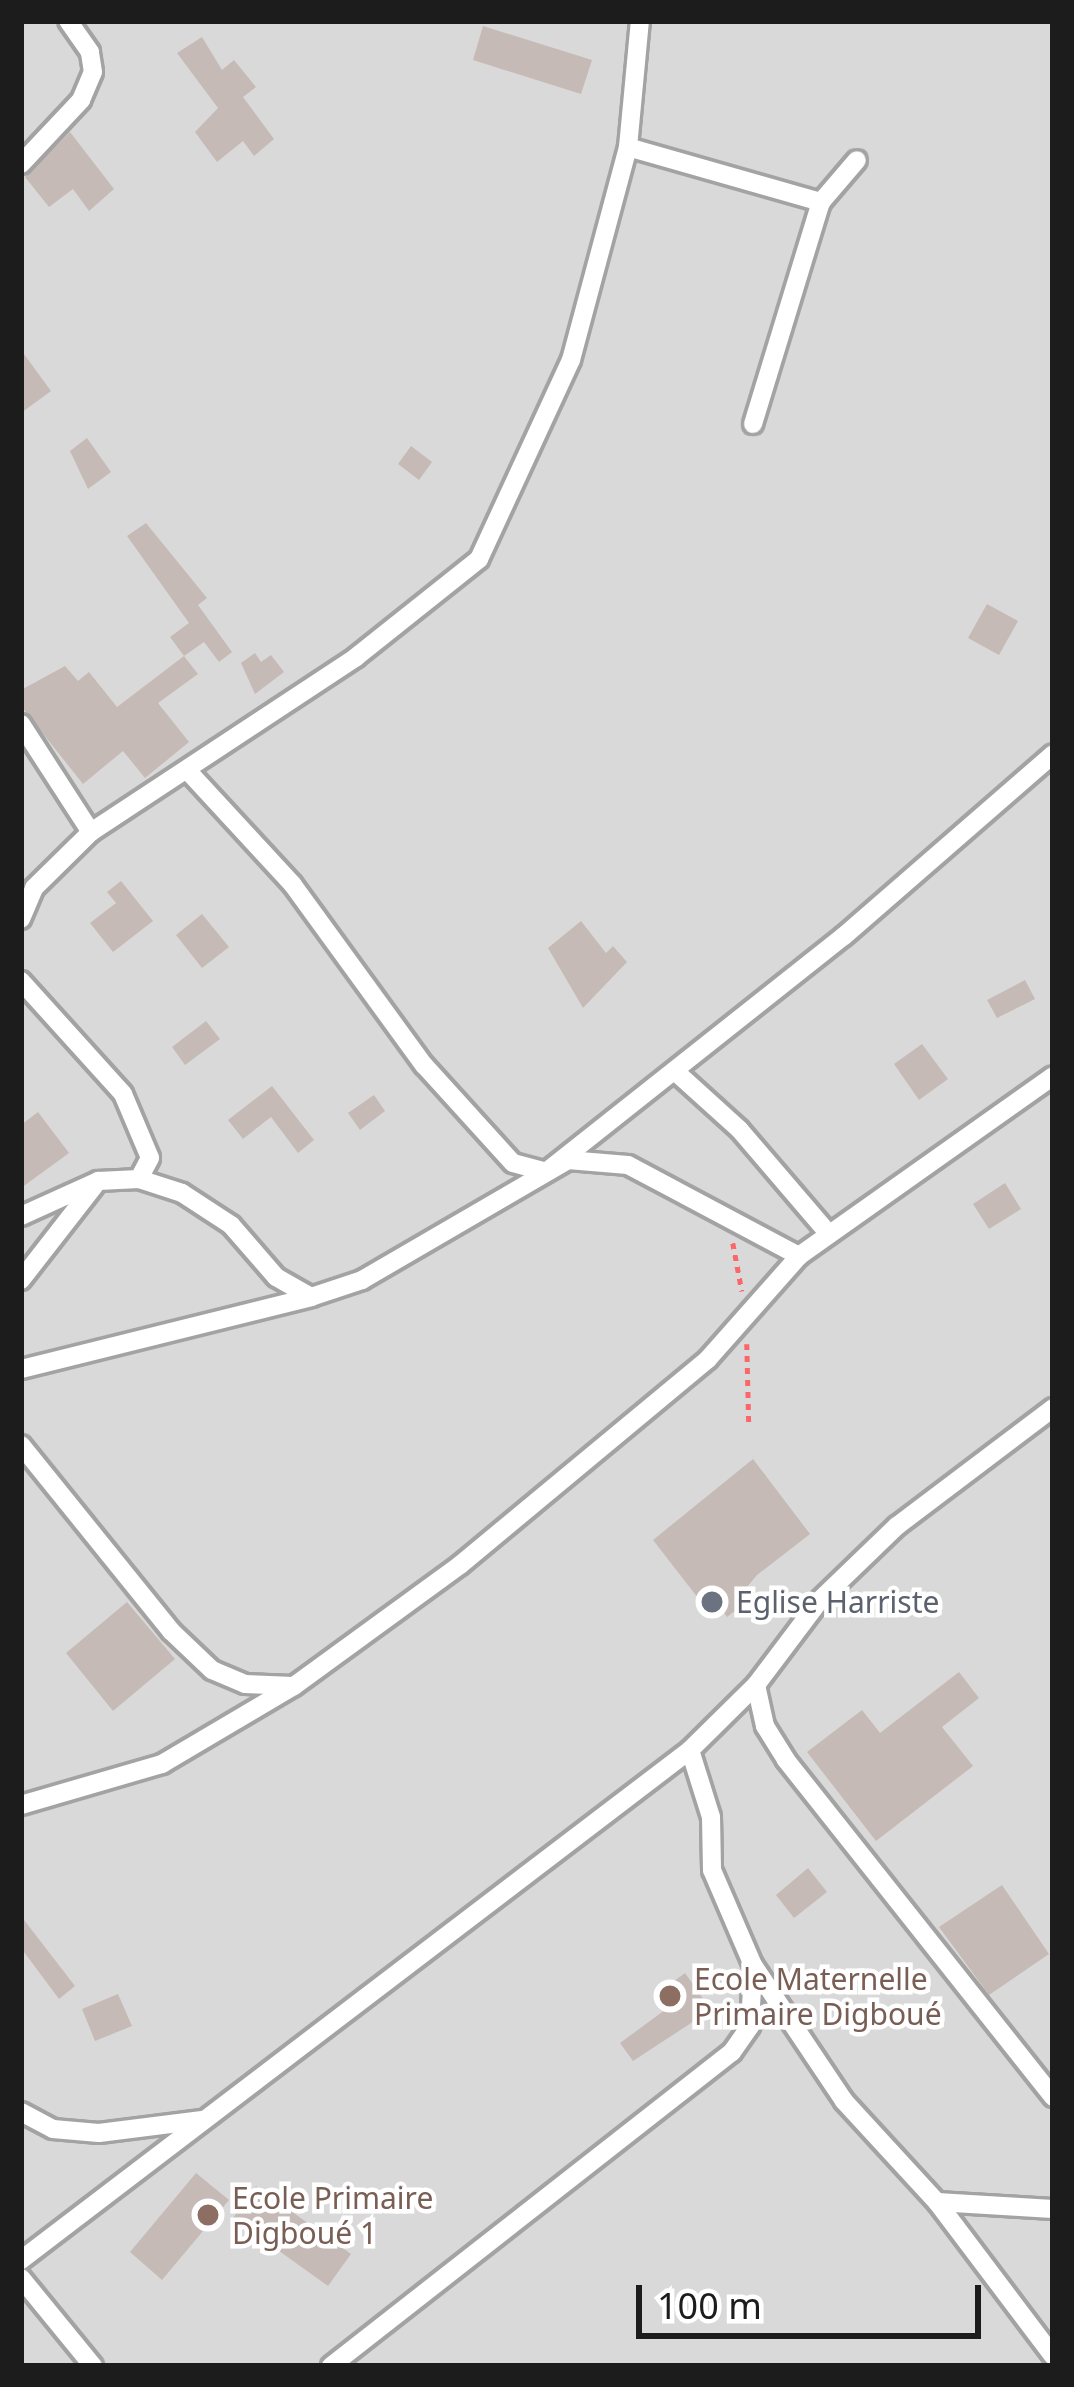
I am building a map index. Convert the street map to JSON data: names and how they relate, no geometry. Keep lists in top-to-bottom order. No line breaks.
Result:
{"places":["Eglise Harriste","Ecole Maternelle Primaire Digboué","Ecole Primaire Digboué 1"],"scale_bar":"100 m"}
